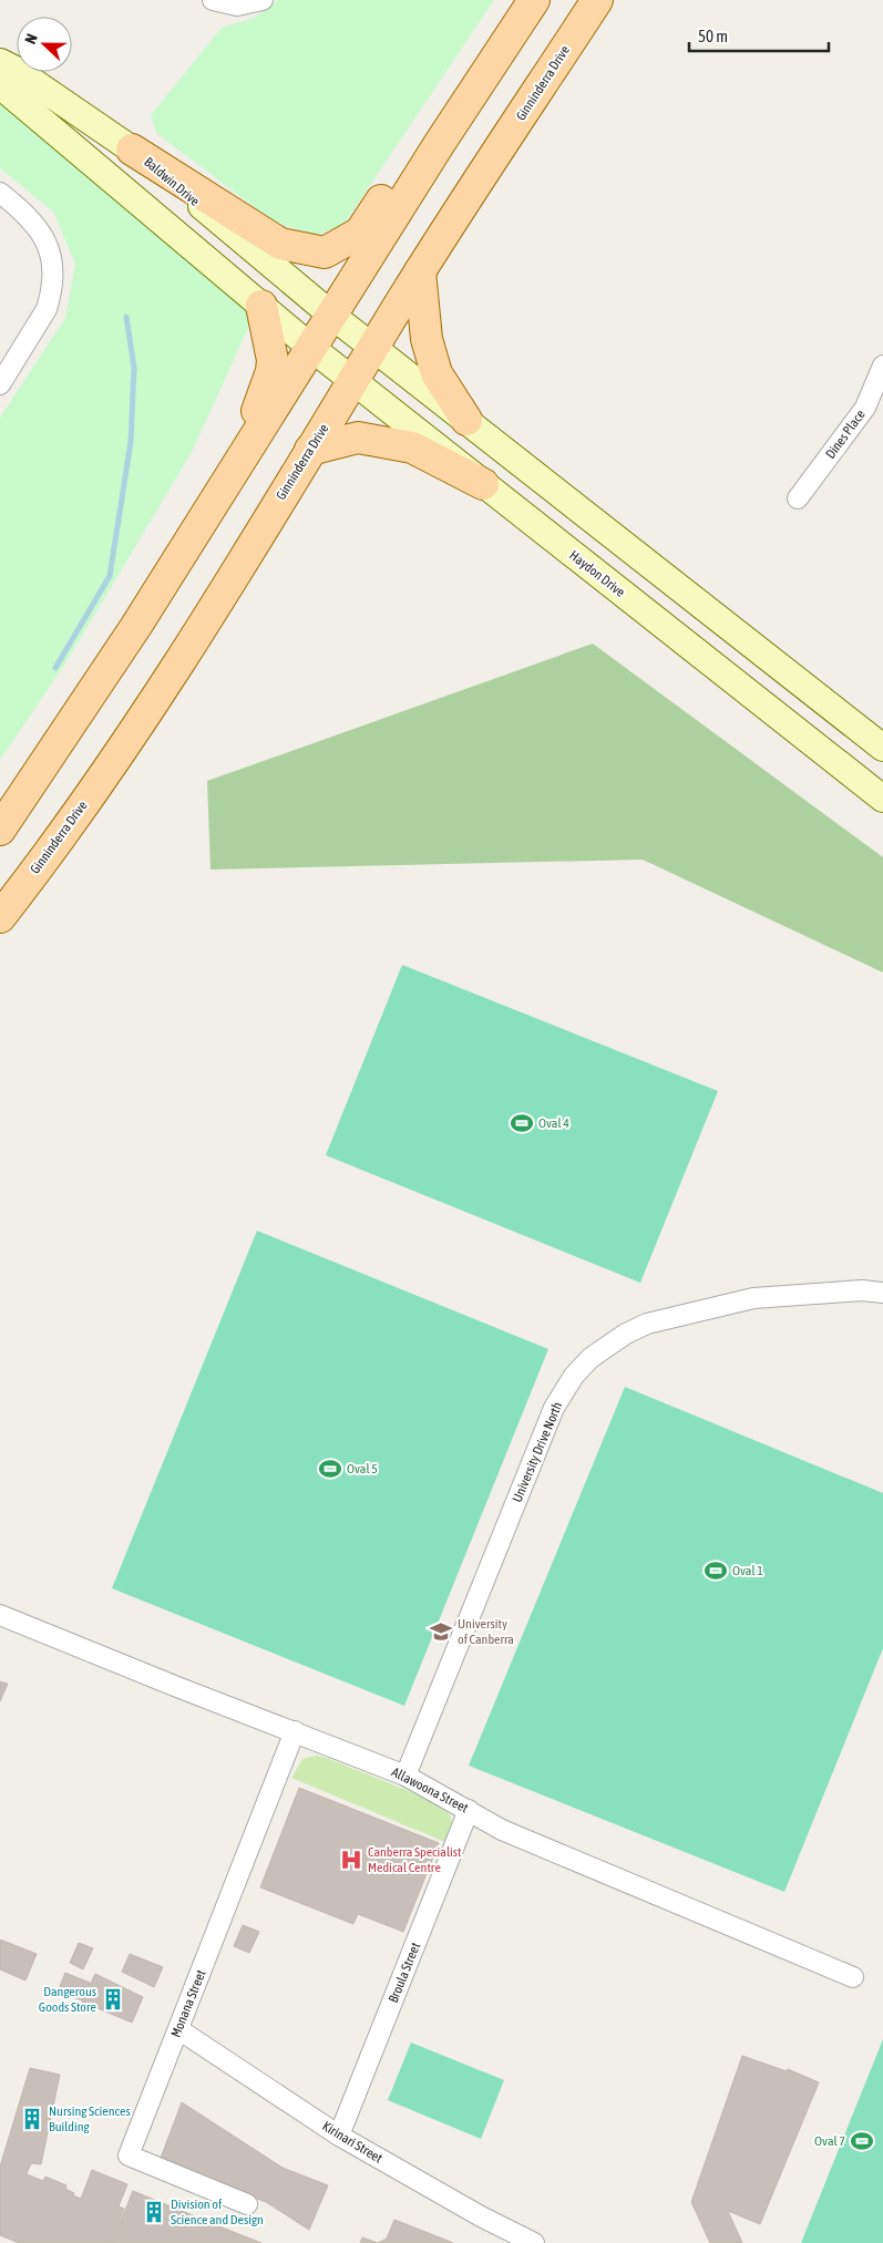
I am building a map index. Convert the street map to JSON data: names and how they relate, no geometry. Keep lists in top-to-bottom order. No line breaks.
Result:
{"streets":{"main road":["Ginninderra Drive","Baldwin Drive","Haydon Drive"],"street":["Dines Place","University Drive North","Allawoona Street","Broula Street","Monana Street","Kirinari Street"]},"crossings":[["Ginninderra Drive","Haydon Drive"],["University Drive North","Allawoona Street"],["Allawoona Street","Broula Street"],["Allawoona Street","Monana Street"],["Broula Street","Kirinari Street"],["Monana Street","Kirinari Street"]],"places":{"sports":["Oval 4","Oval 5","Oval 1","Oval 7"],"school or university":["University of Canberra"],"hospital":["Canberra Specialist Medical Centre"],"building":["Dangerous Goods Store","Nursing Sciences Building","Division of Science and Design"]},"scale_bar":"50 m","north":"left"}
